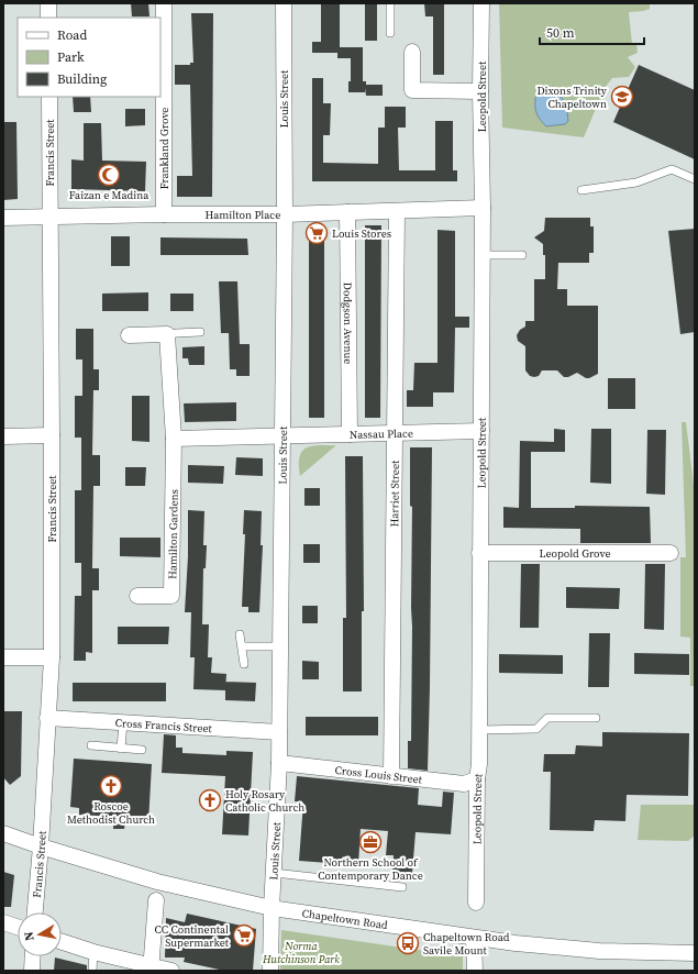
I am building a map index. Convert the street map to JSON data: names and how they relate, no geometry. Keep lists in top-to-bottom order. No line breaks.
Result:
{"streets":{"street":["Leopold Street","Louis Street","Frankland Grove","Francis Street","Hamilton Place","Dodgson Avenue","Nassau Place","Harriet Street","Hamilton Gardens","Leopold Grove","Cross Francis Street","Cross Louis Street","Chapeltown Road"]},"crossings":[["Leopold Street","Hamilton Place"],["Leopold Street","Nassau Place"],["Leopold Street","Leopold Grove"],["Leopold Street","Cross Louis Street"],["Louis Street","Hamilton Place"],["Louis Street","Nassau Place"],["Louis Street","Cross Francis Street"],["Louis Street","Cross Louis Street"],["Louis Street","Chapeltown Road"],["Frankland Grove","Hamilton Place"],["Francis Street","Hamilton Place"],["Francis Street","Cross Francis Street"],["Francis Street","Chapeltown Road"],["Hamilton Place","Dodgson Avenue"],["Hamilton Place","Harriet Street"],["Dodgson Avenue","Nassau Place"],["Nassau Place","Harriet Street"],["Harriet Street","Cross Louis Street"]],"parks":["Norma Hutchinson Park"],"places":{"school or university":["Dixons Trinity Chapeltown"],"mosque":["Faizan e Madina"],"supermarket":["Louis Stores","CC Continental Supermarket"],"church":["Roscoe Methodist Church","Holy Rosary Catholic Church"],"office":["Northern School of Contemporary Dance"],"bus stop":["Chapeltown Road Savile Mount"]},"legend":["Road","Park","Building"],"scale_bar":"50 m","north":"left"}
